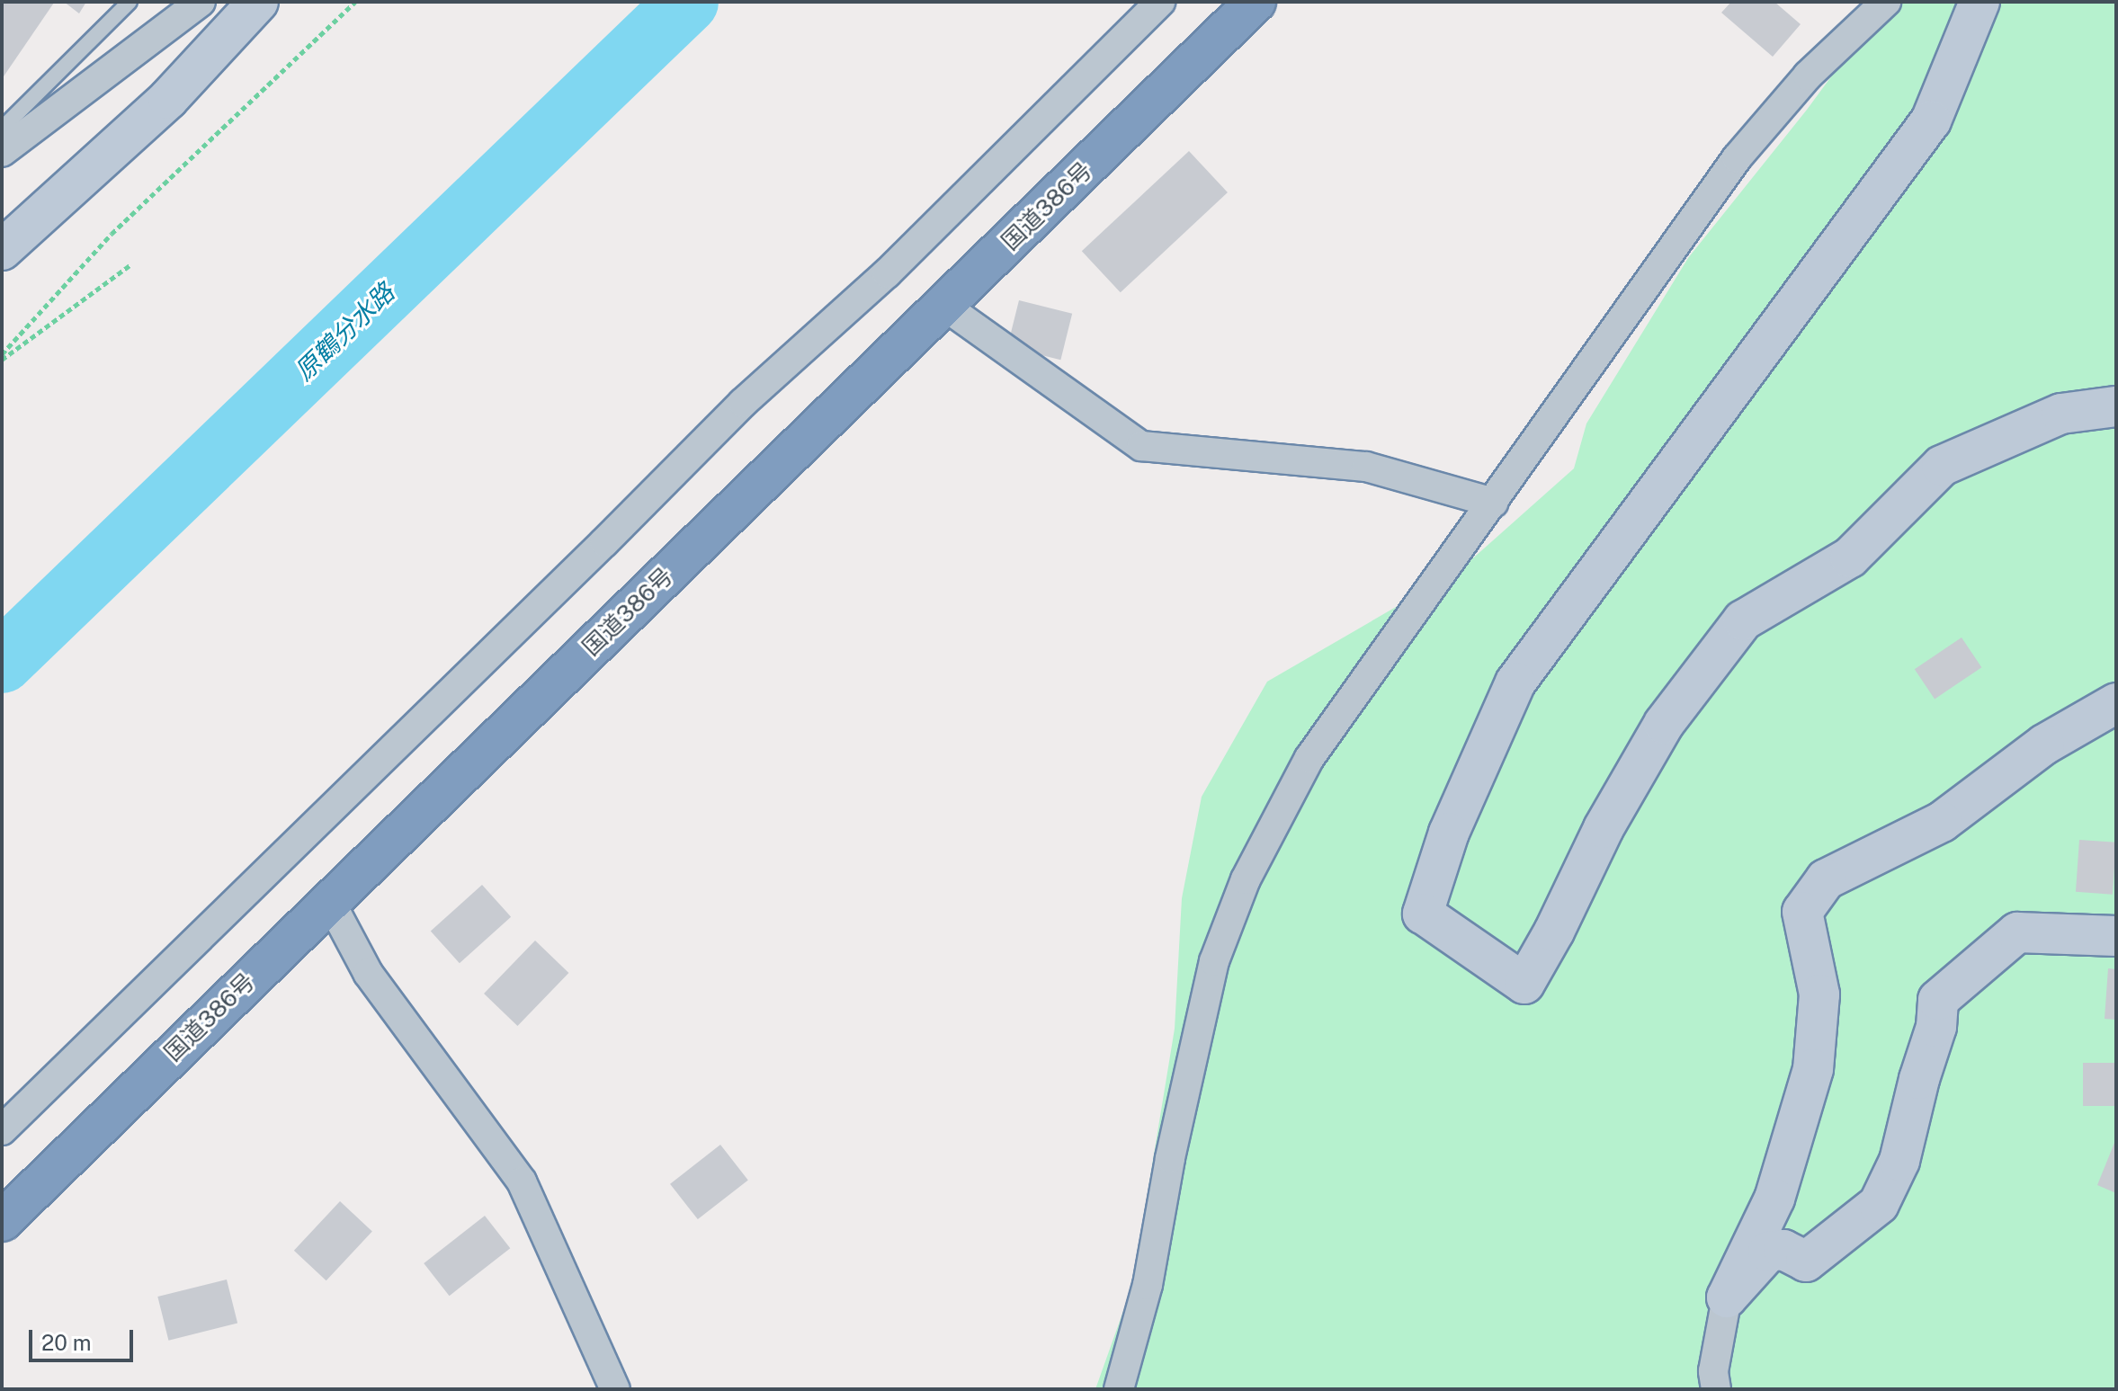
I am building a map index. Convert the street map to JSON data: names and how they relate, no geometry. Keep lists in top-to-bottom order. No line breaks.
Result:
{"streets":{"highway":["国道386号"]},"water":["原鶴分水路"],"scale_bar":"20 m"}
